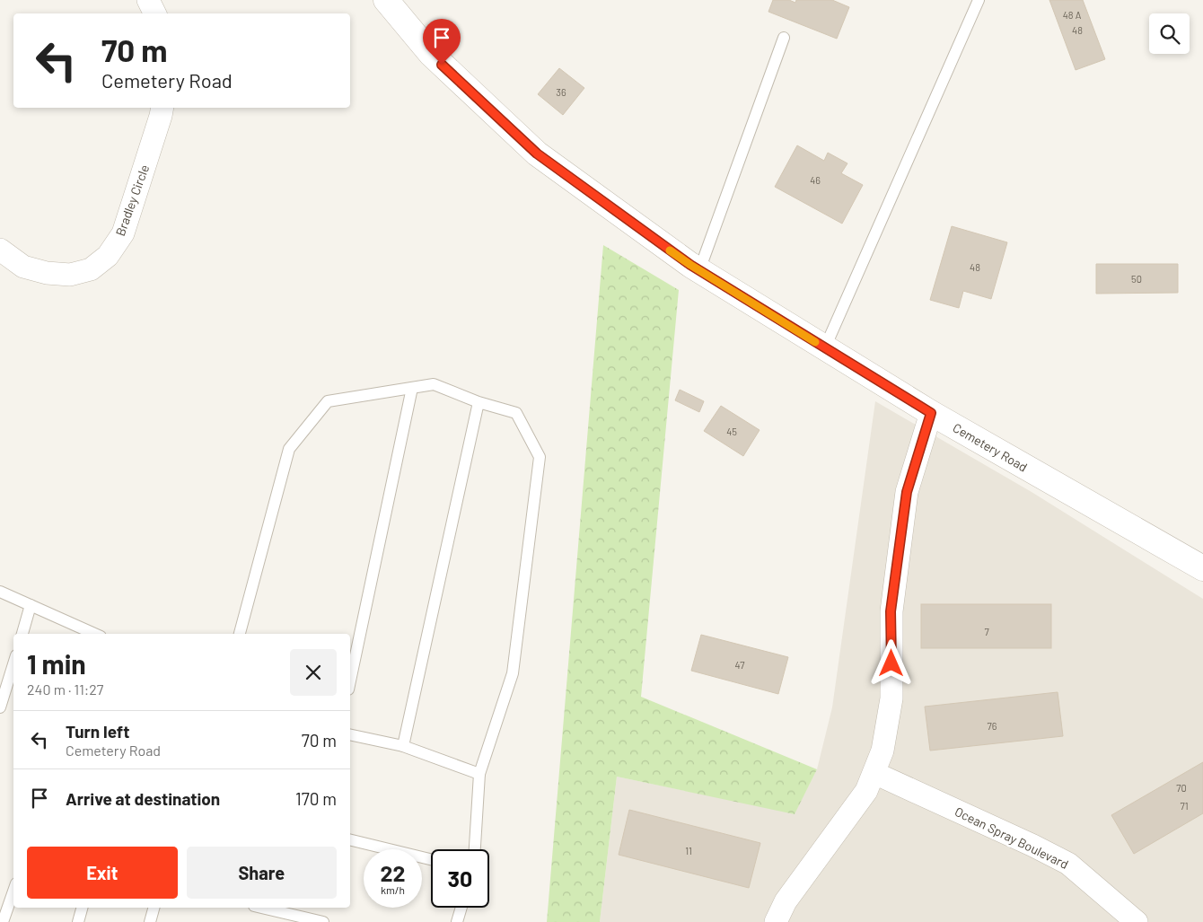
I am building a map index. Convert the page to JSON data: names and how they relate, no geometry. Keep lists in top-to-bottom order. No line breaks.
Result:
{"streets":{"street":["Bradley Circle","Cemetery Road","Ocean Spray Boulevard"]},"house_numbers":["48 A","48","36","46","48","50","45","7","47","76","70","71","11"],"page":{"turn":["70 m","Cemetery Road"],"heading":["1 min","240 m · 11:27"],"list":[{"name":"Turn left","note":"Cemetery Road","value":"70 m"},{"name":"Arrive at destination","value":"170 m"}],"buttons":["Exit","Share"],"speed":"22 km/h","limit":"30"}}
